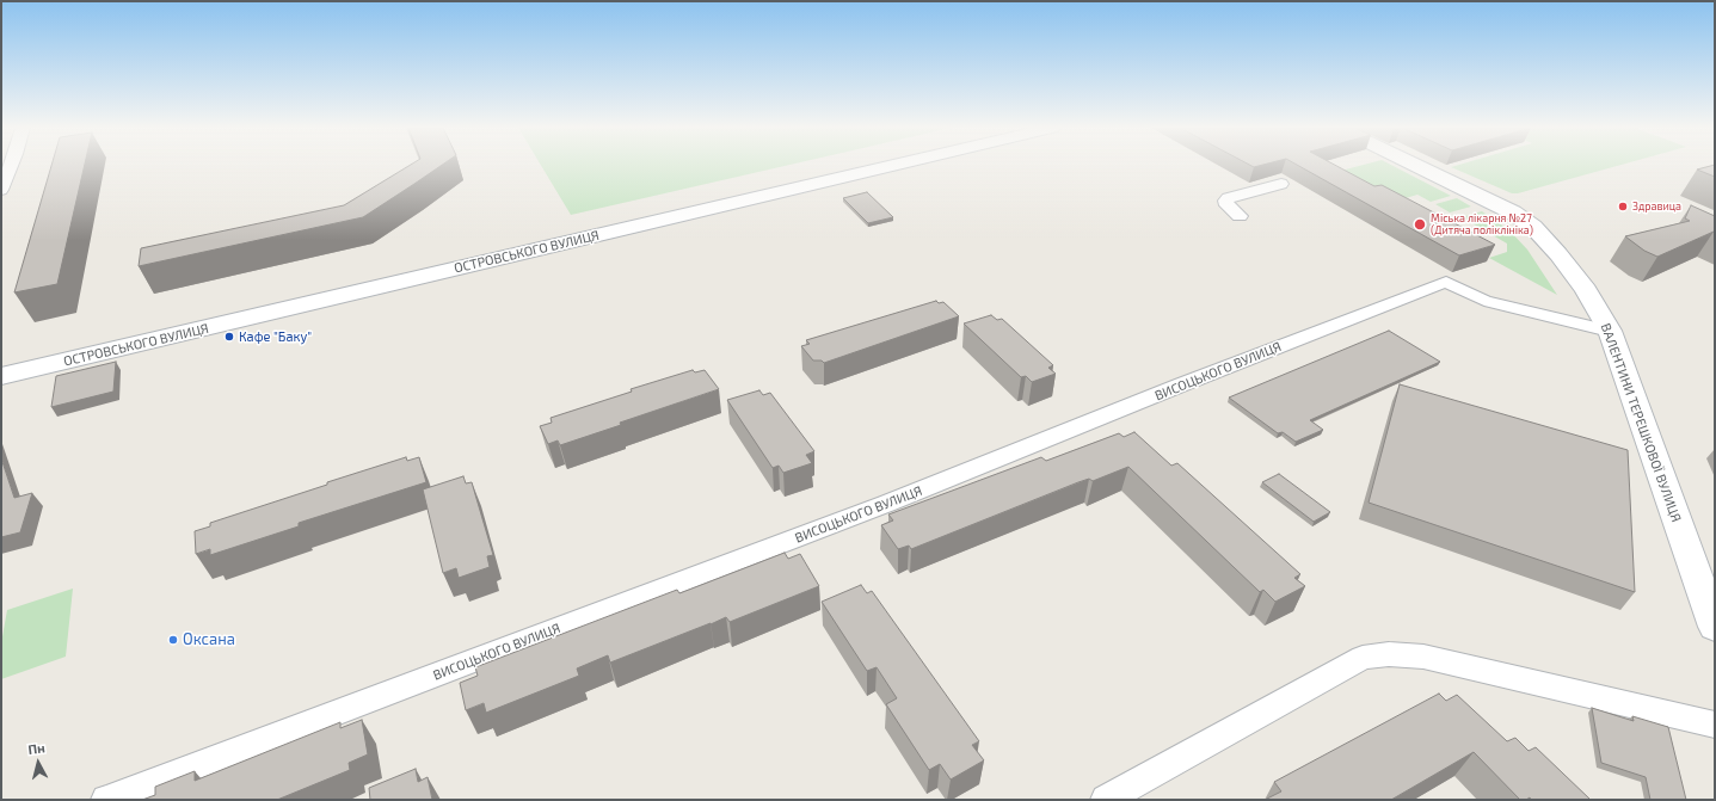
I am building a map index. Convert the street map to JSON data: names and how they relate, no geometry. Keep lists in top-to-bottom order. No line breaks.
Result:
{"streets":{"street":["ОСТРОВСЬКОГО ВУЛИЦЯ","ВИСОЦЬКОГО ВУЛИЦЯ","ВАЛЕНТИНИ ТЕРЕШКОВОЇ ВУЛИЦЯ"]},"crossings":[["ВИСОЦЬКОГО ВУЛИЦЯ","ВАЛЕНТИНИ ТЕРЕШКОВОЇ ВУЛИЦЯ"]],"places":["Здравица","Міська лікарня №27 (Дитяча поліклініка)","Кафе \"Баку\"","Оксана"],"north":"top"}
